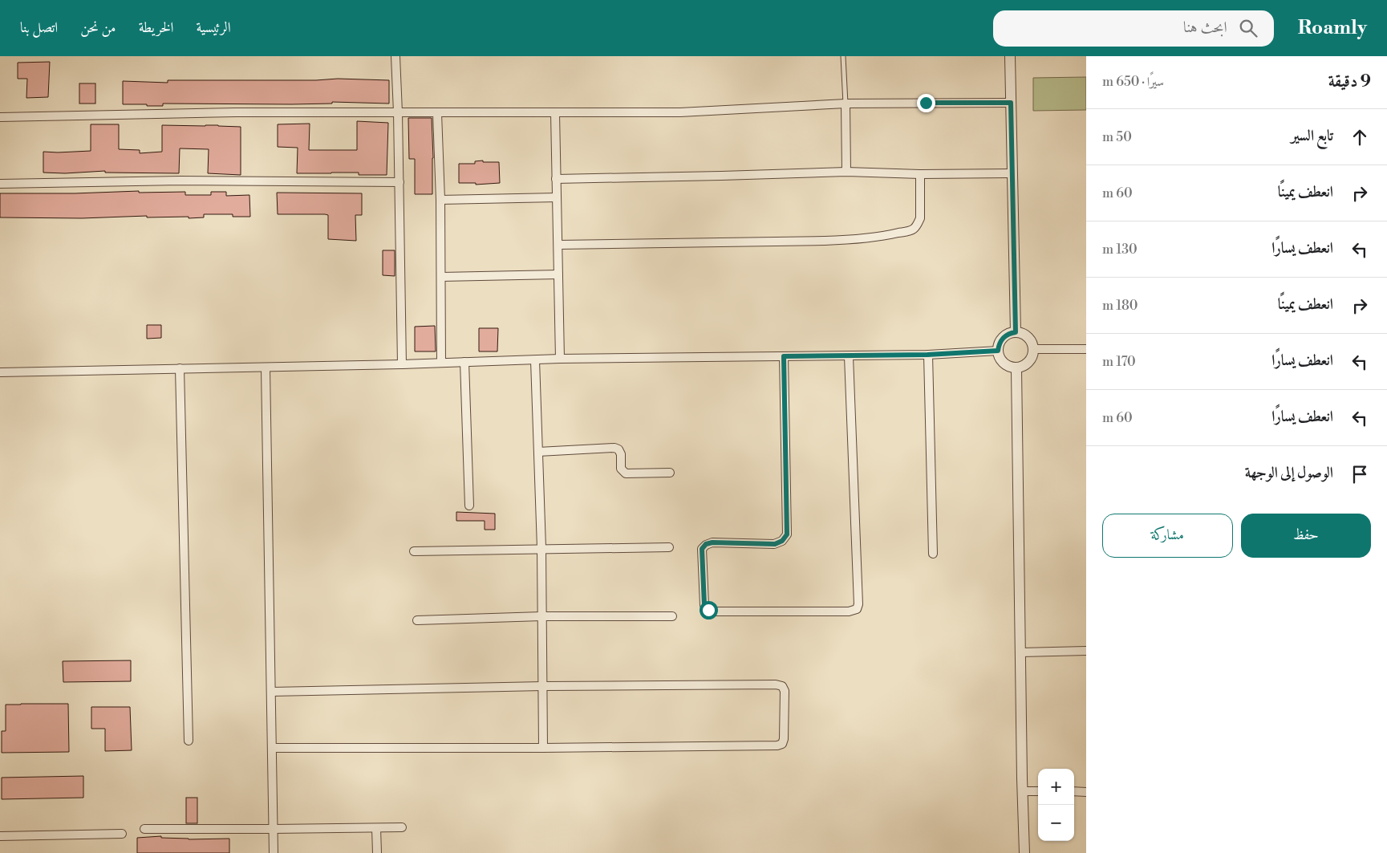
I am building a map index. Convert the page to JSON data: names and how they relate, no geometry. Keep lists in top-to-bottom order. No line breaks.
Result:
{"page":{"header":"Roamly","search":"ابحث هنا","nav":["الرئيسية","الخريطة","من نحن","اتصل بنا"],"heading":["9 دقيقة","سيرًا · 650 m"],"list":[["تابع السير","50 m"],["انعطف يمينًا","60 m"],["انعطف يسارًا","130 m"],["انعطف يمينًا","180 m"],["انعطف يسارًا","170 m"],["انعطف يسارًا","60 m"],"الوصول إلى الوجهة"],"buttons":["حفظ","مشاركة"],"map_buttons":["+","−"]}}
